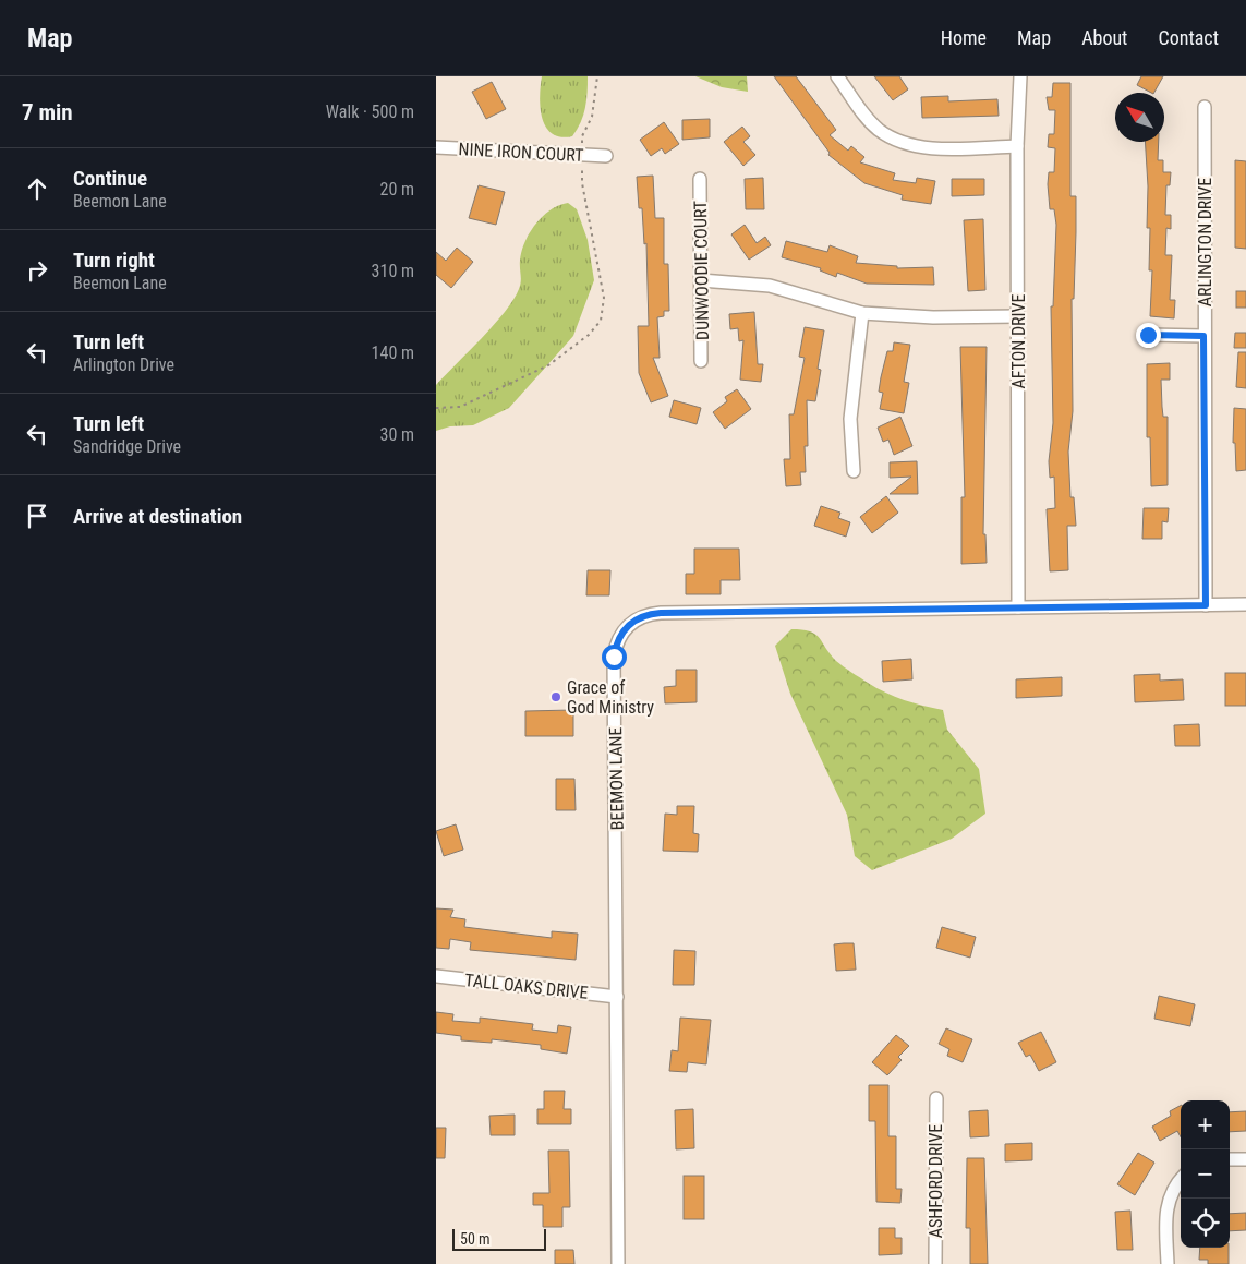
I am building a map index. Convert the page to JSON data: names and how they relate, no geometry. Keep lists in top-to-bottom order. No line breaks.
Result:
{"streets":{"street":["NINE IRON COURT","ARLINGTON DRIVE","DUNWOODIE COURT","AFTON DRIVE","BEEMON LANE","TALL OAKS DRIVE","ASHFORD DRIVE"]},"crossings":[["ARLINGTON DRIVE","BEEMON LANE"],["AFTON DRIVE","BEEMON LANE"],["BEEMON LANE","TALL OAKS DRIVE"]],"places":["Grace of God Ministry"],"scale_bar":"50 m","north":"top left","page":{"header":"Map","nav":["Home","Map","About","Contact"],"heading":["7 min","Walk · 500 m"],"list":[["Continue","Beemon Lane","20 m"],["Turn right","Beemon Lane","310 m"],["Turn left","Arlington Drive","140 m"],["Turn left","Sandridge Drive","30 m"],"Arrive at destination"],"map_buttons":["+","−"],"scale":"50 m"}}
